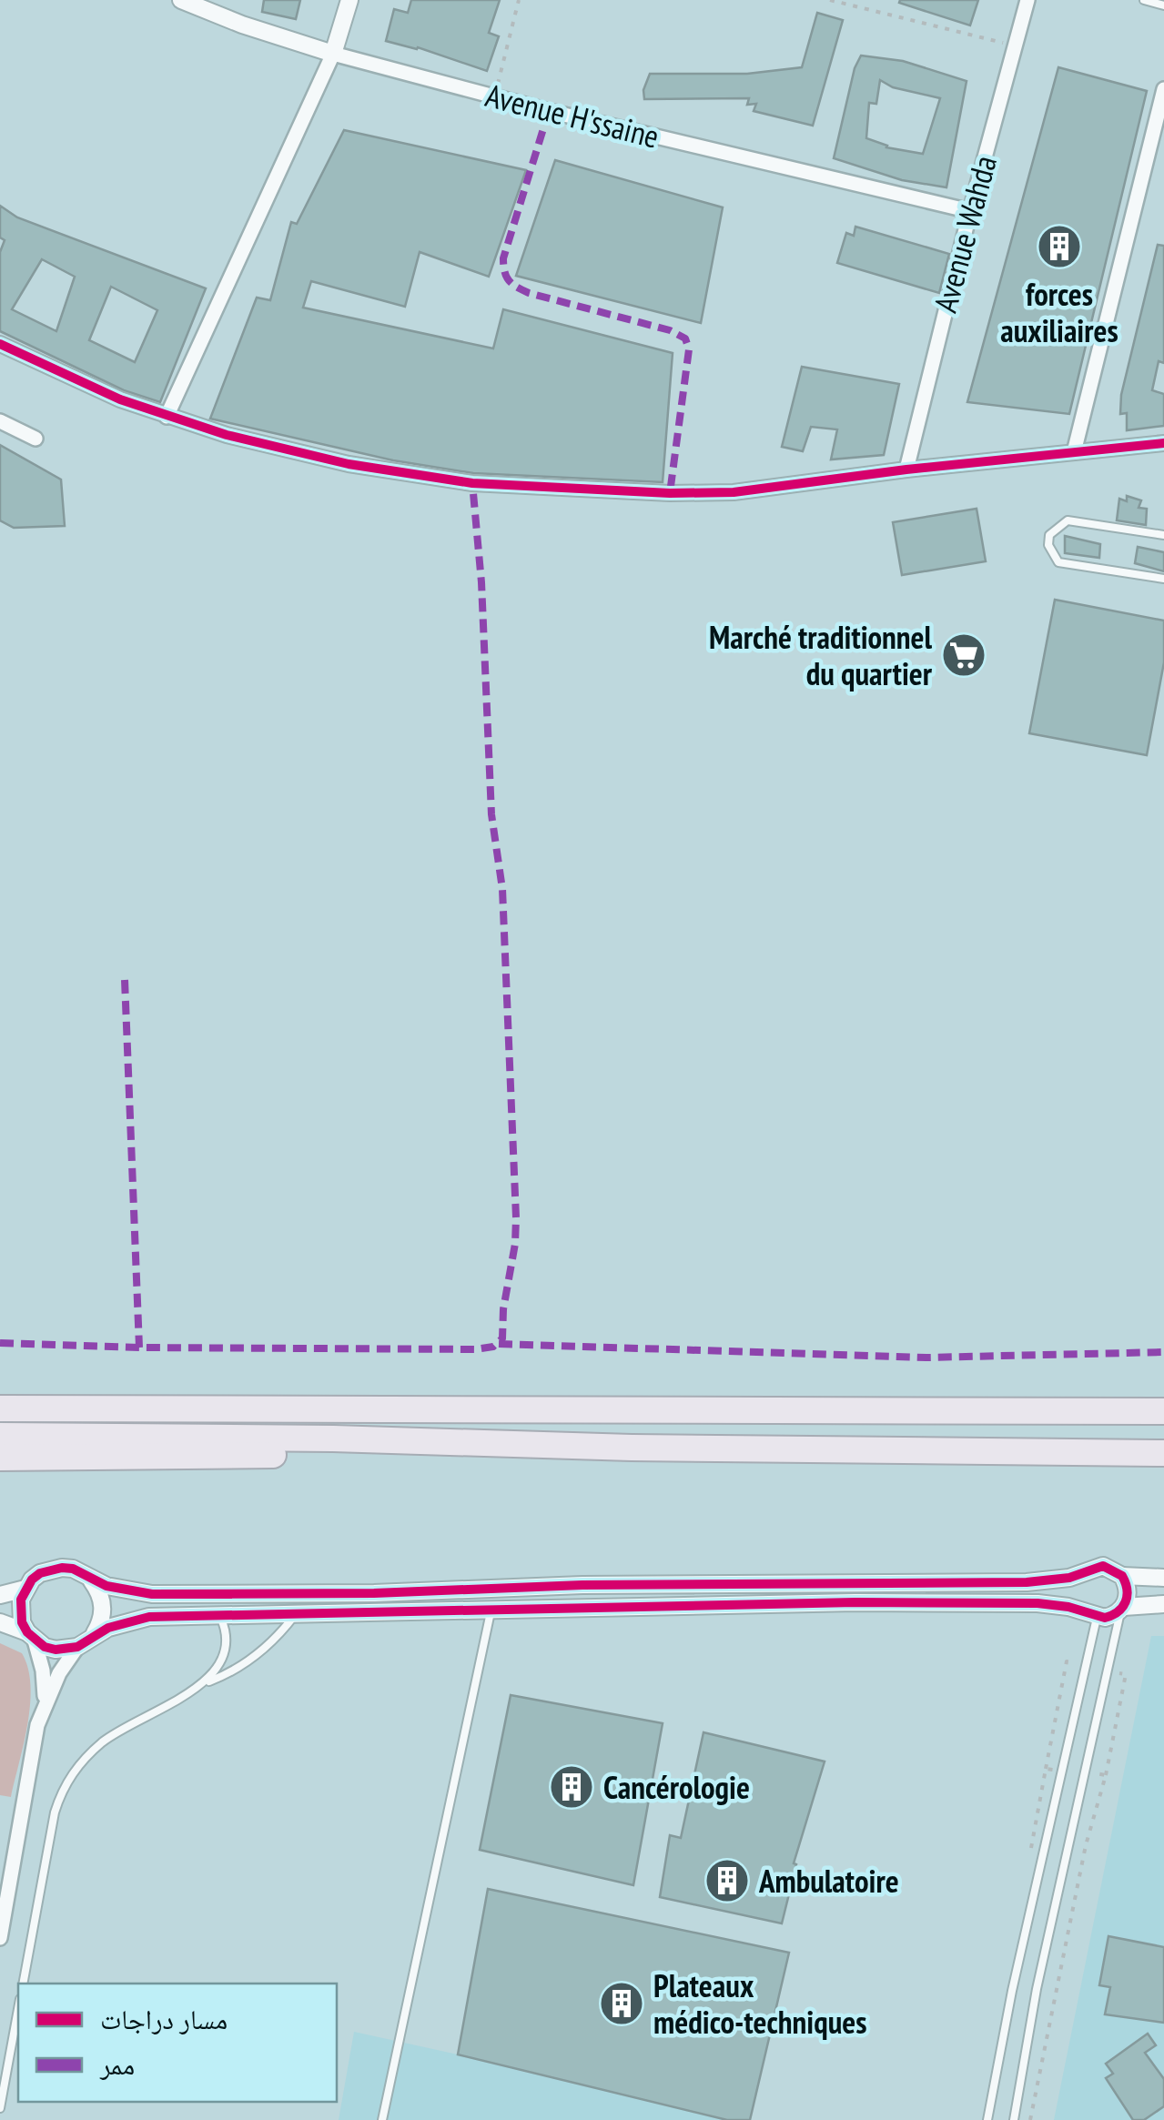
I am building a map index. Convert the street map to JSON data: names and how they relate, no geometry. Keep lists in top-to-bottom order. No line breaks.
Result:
{"streets":{"street":["Avenue H'ssaine","Avenue Wahda"]},"crossings":[["Avenue H'ssaine","Avenue Wahda"]],"places":{"building":["forces auxiliaires","Cancérologie","Ambulatoire","Plateaux médico-techniques"],"supermarket":["Marché traditionnel du quartier"]},"legend":["مسار دراجات","ممر"]}
